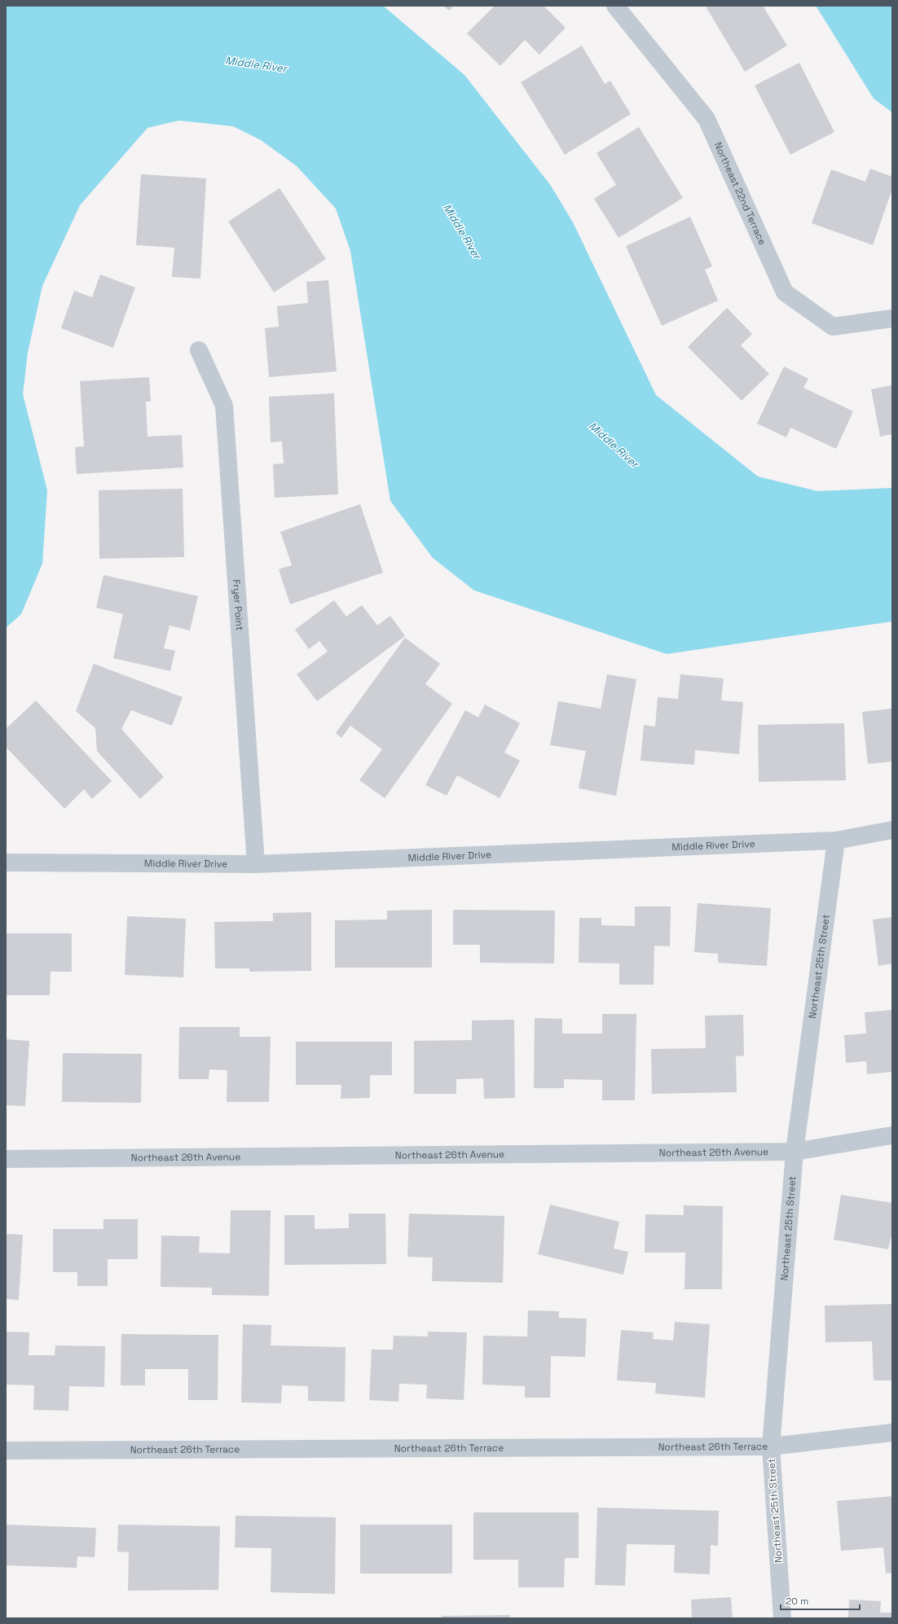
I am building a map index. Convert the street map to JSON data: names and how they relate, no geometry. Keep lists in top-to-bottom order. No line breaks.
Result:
{"streets":{"street":["Northeast 22nd Terrace","Fryer Point","Middle River Drive","Northeast 25th Street","Northeast 26th Avenue","Northeast 26th Terrace"]},"crossings":[["Fryer Point","Middle River Drive"],["Middle River Drive","Northeast 25th Street"],["Northeast 25th Street","Northeast 26th Avenue"],["Northeast 25th Street","Northeast 26th Terrace"]],"water":["Middle River"],"scale_bar":"20 m"}
